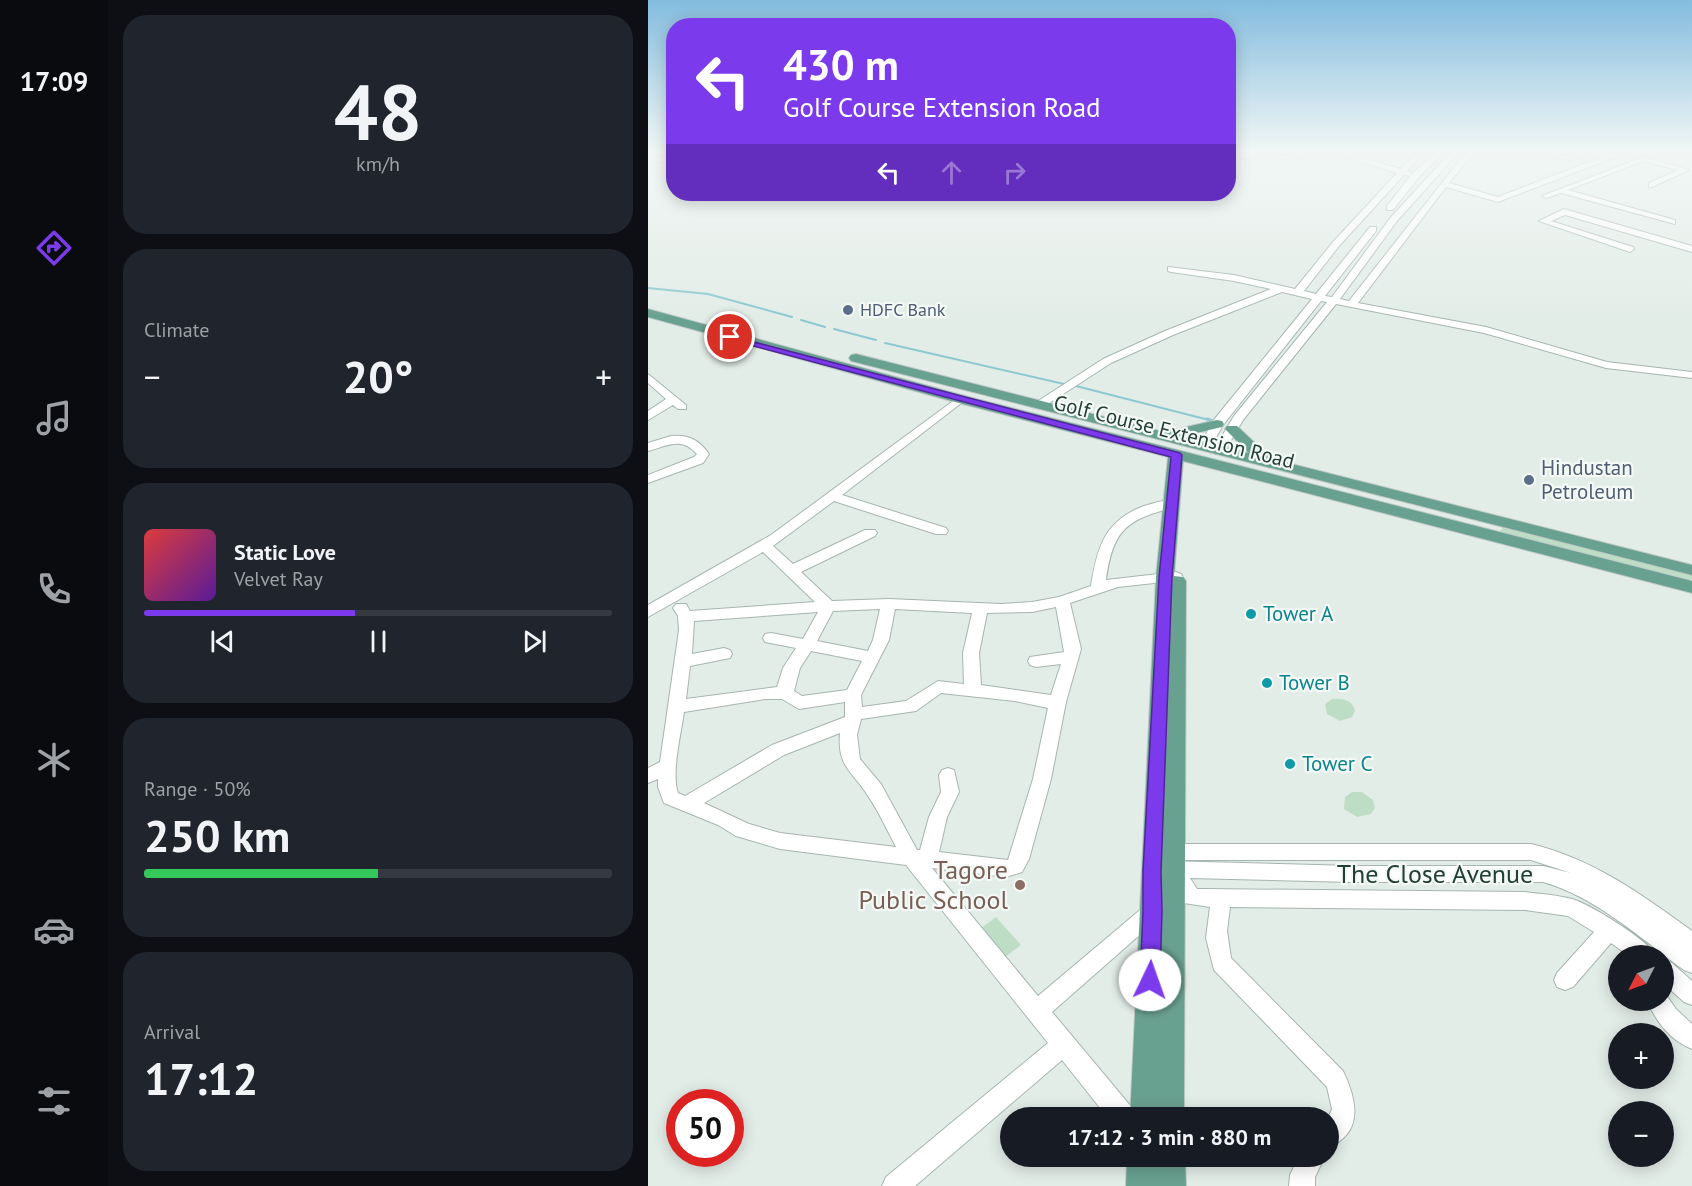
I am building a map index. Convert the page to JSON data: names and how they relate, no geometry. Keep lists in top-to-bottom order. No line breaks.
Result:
{"streets":{"main road":["Golf Course Extension Road"],"street":["The Close Avenue"]},"places":["HDFC Bank","Hindustan Petroleum","Tower A","Tower B","Tower C","Tagore Public School"],"north":"bottom left","page":{"tabs":"17:09","tile":[["48","km/h"],"Climate",["Range · 50%","250 km"],["Arrival","17:12"]],"turn":["430 m","Golf Course Extension Road"],"heat":["−","20°","+"],"song":["Static Love","Velvet Ray"],"map_buttons":["+","−"],"limit":"50","trip":"17:12 · 3 min · 880 m"}}
